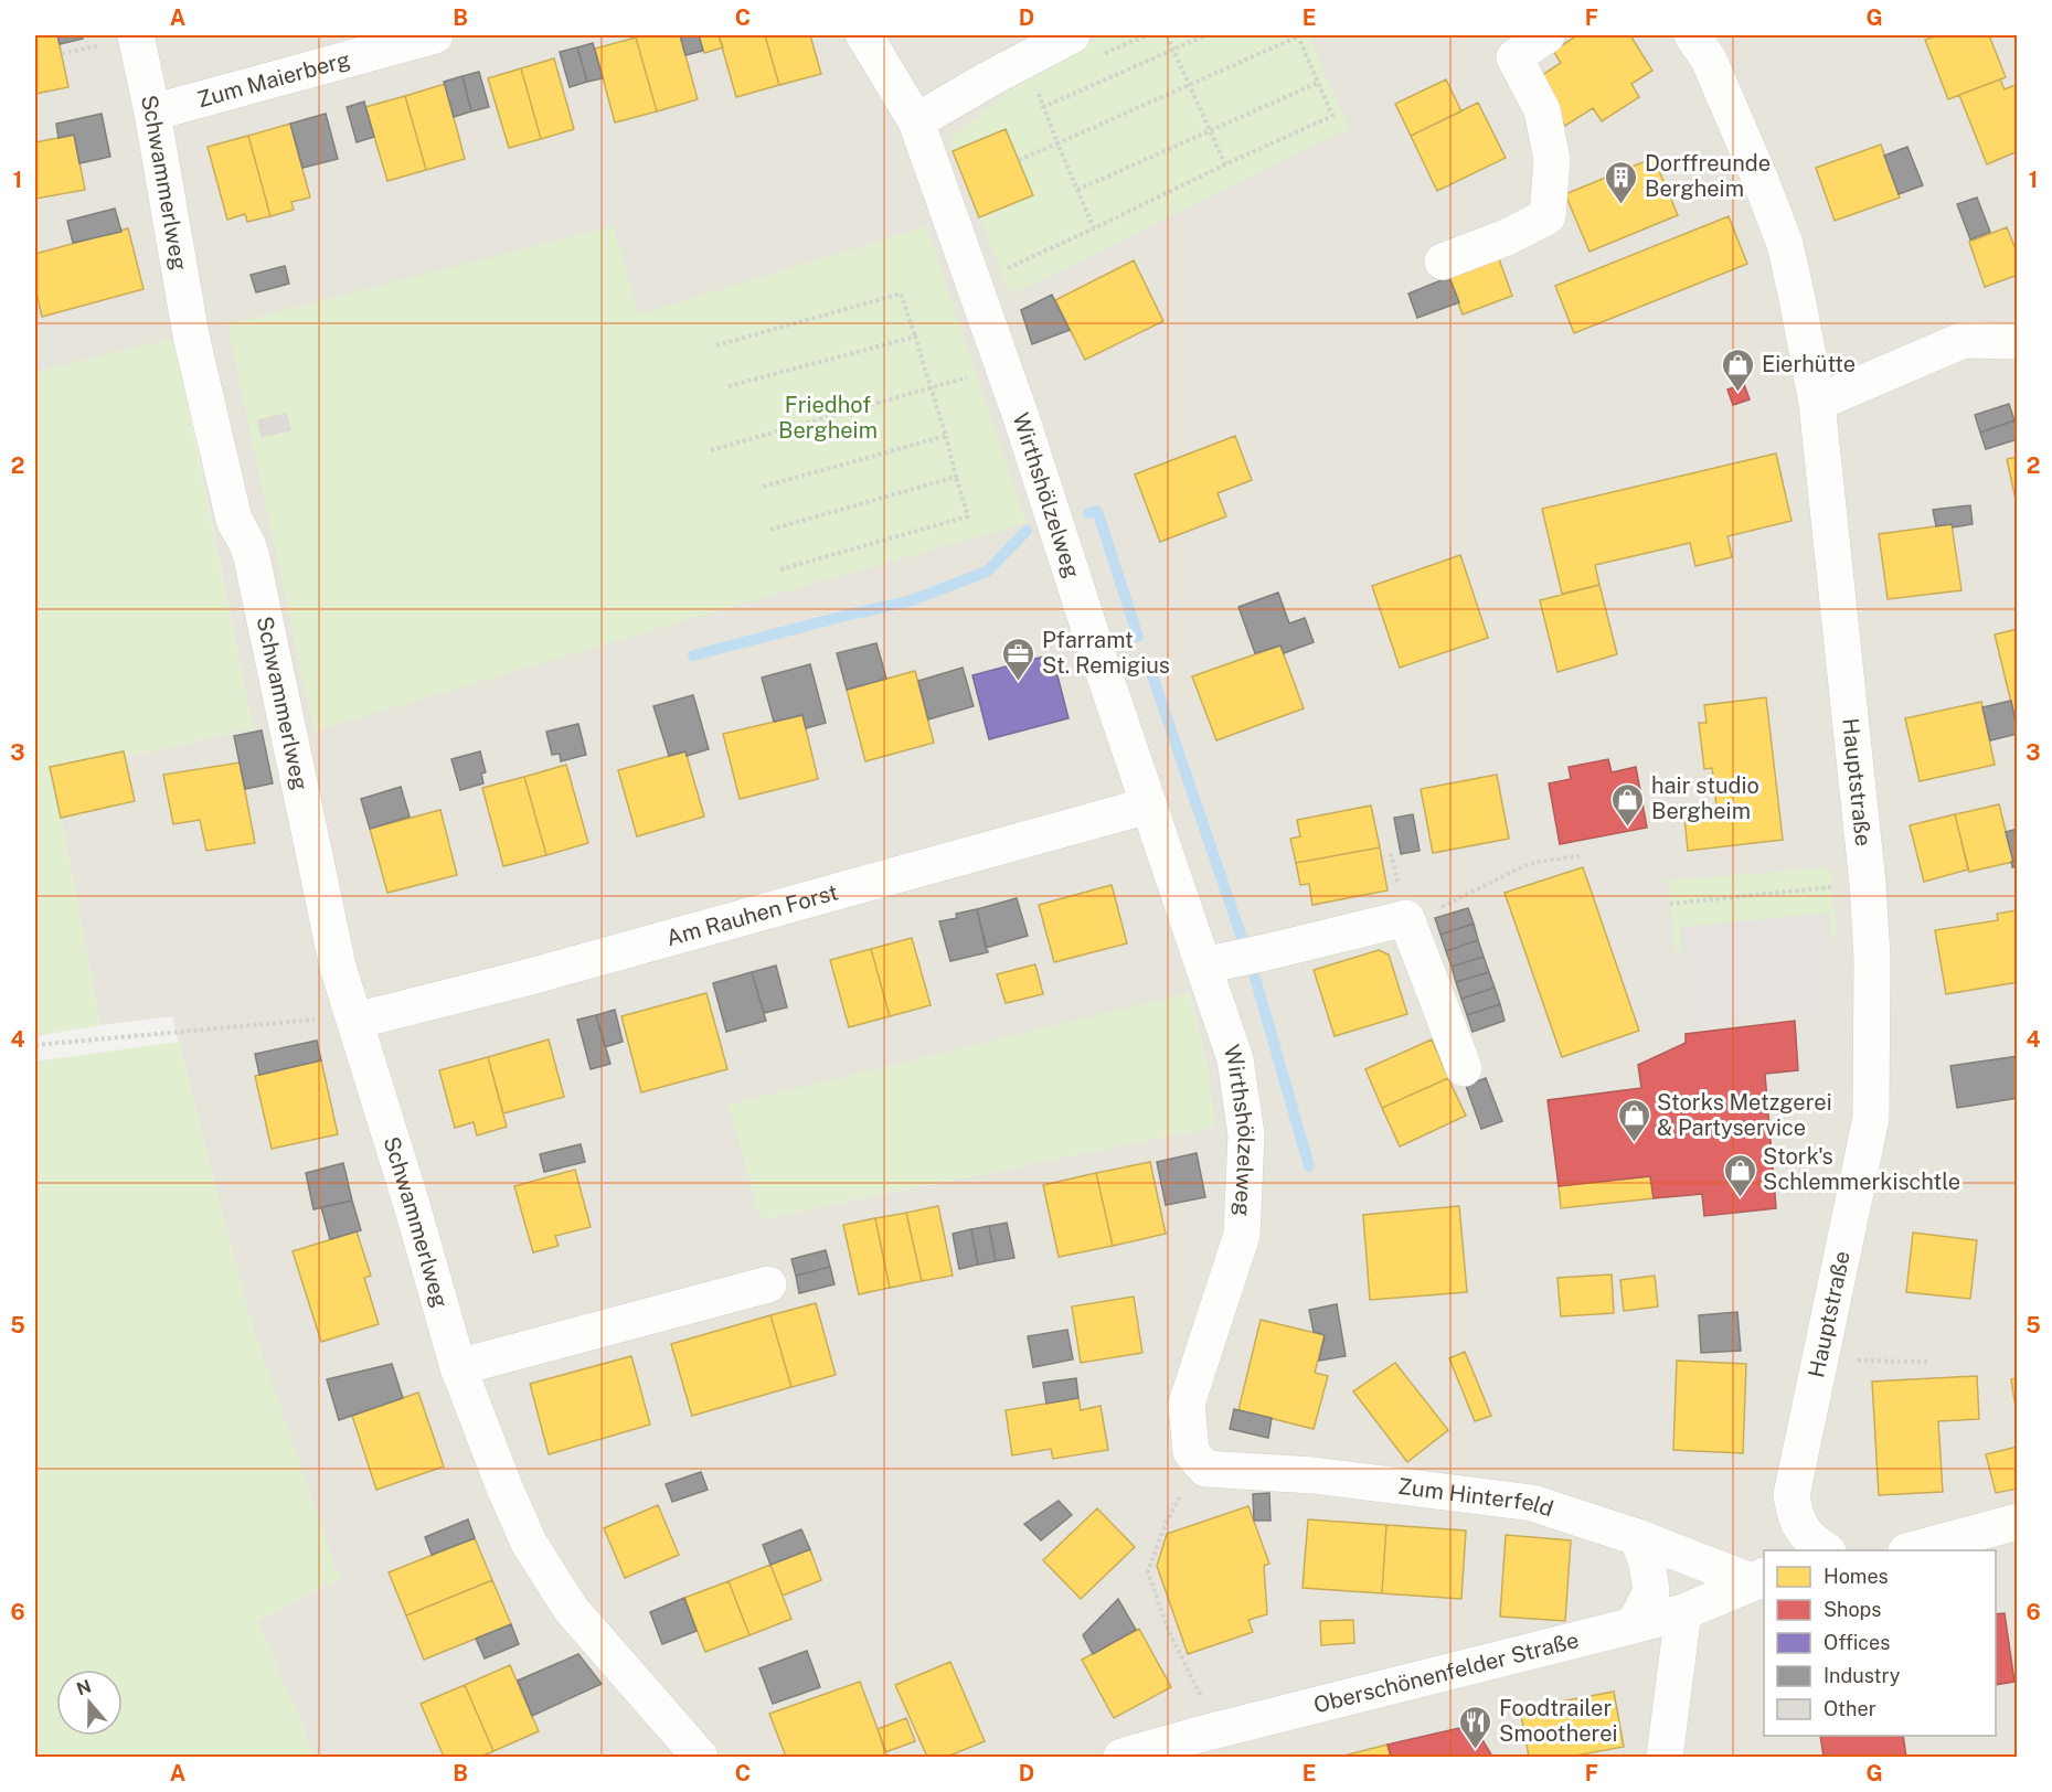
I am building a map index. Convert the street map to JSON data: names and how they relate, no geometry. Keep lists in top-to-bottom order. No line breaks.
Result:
{"streets":{"street":["Zum Maierberg","Schwammerlweg","Wirthshölzelweg","Hauptstraße","Am Rauhen Forst","Zum Hinterfeld","Oberschönenfelder Straße"]},"crossings":[["Zum Maierberg","Schwammerlweg"],["Schwammerlweg","Am Rauhen Forst"],["Wirthshölzelweg","Am Rauhen Forst"],["Wirthshölzelweg","Zum Hinterfeld"],["Zum Hinterfeld","Oberschönenfelder Straße"]],"parks":["Friedhof Bergheim"],"places":{"building":["Dorffreunde Bergheim"],"shop":["Eierhütte","hair studio Bergheim","Storks Metzgerei & Partyservice","Stork's Schlemmerkischtle"],"office":["Pfarramt St. Remigius"],"restaurant":["Foodtrailer Smootherei"]},"legend":["Homes","Shops","Offices","Industry","Other"],"north":"top","grid":{"columns":["A","B","C","D","E","F","G"],"rows":["1","2","3","4","5","6"]}}
